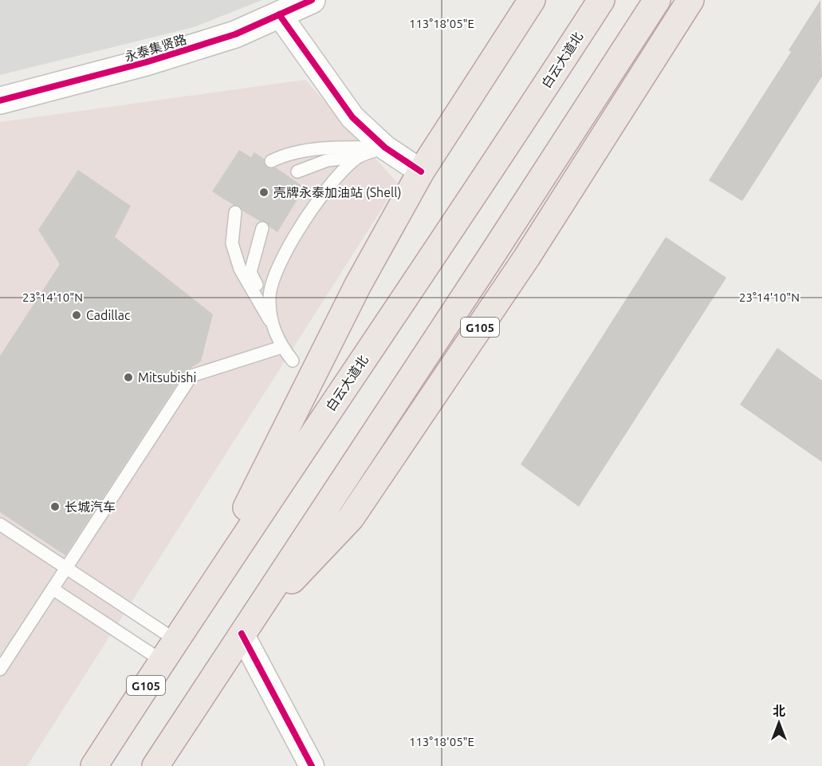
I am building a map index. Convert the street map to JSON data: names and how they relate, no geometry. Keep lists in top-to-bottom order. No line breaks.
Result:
{"streets":{"highway":["白云大道北","G105"],"street":["永泰集贤路"]},"crossings":[["白云大道北","G105"]],"places":["壳牌永泰加油站 (Shell)","Cadillac","Mitsubishi","长城汽车"],"north":"top","coordinates":["113°18'05\"E","23°14'10\"N"]}
